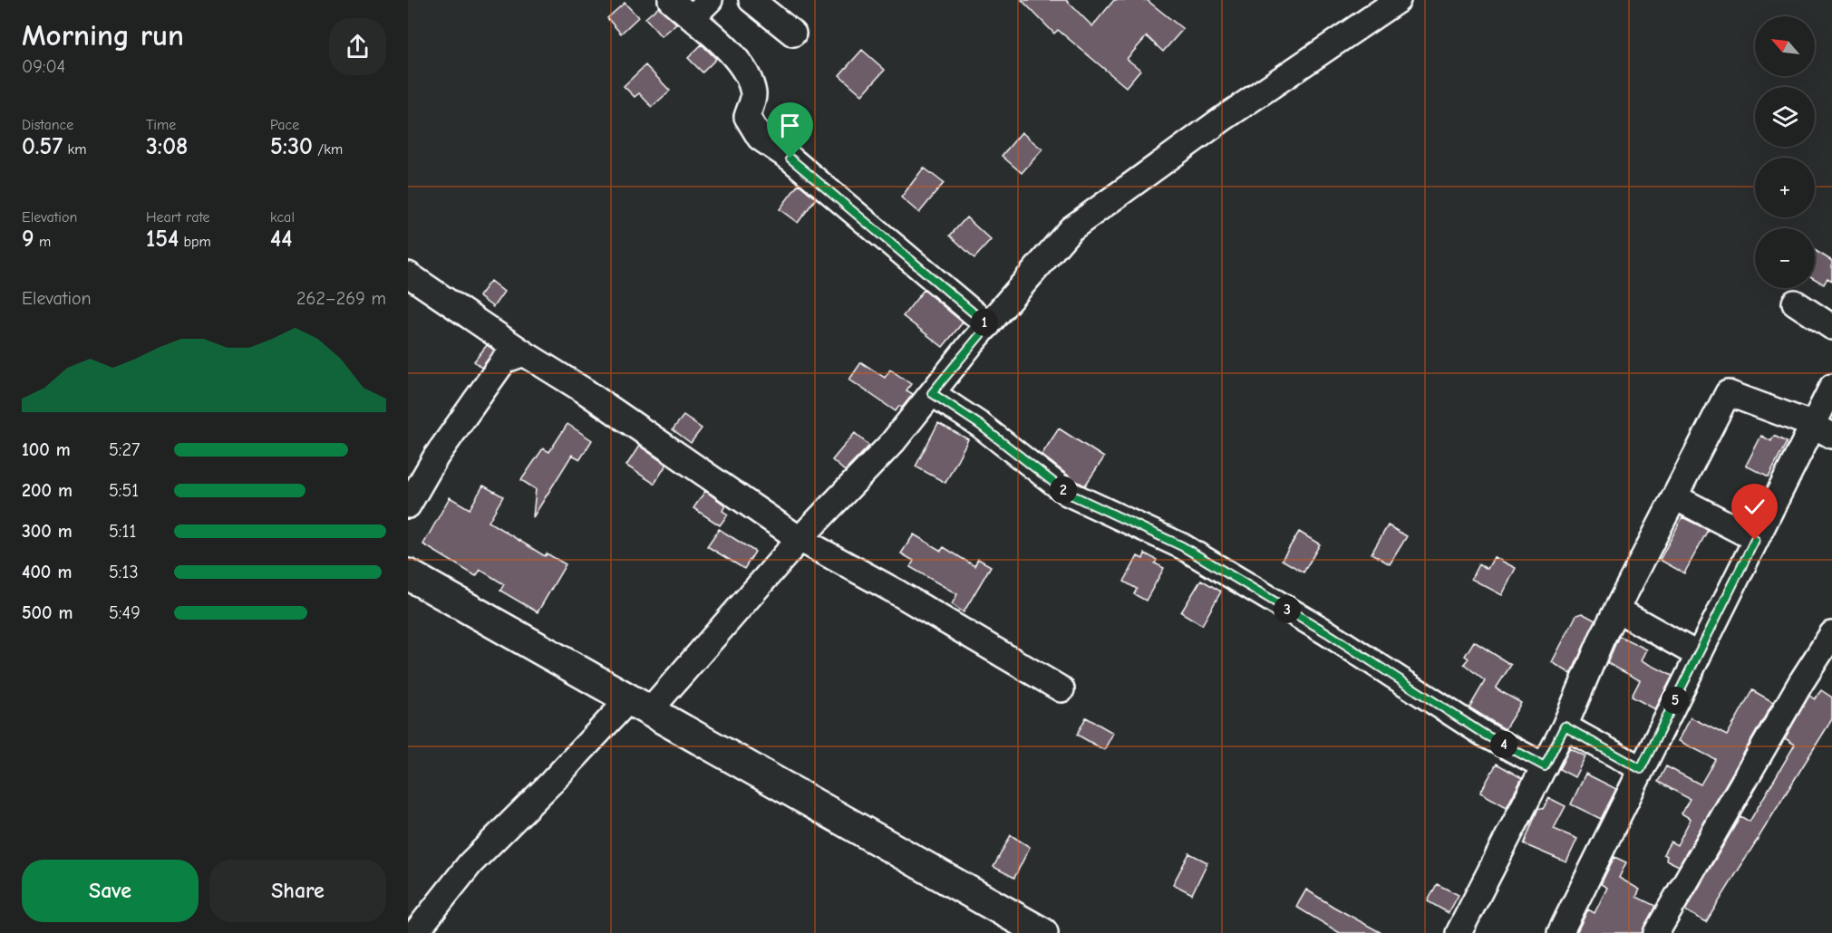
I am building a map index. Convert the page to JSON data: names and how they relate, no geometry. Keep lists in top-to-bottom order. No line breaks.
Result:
{"north":"top left","page":{"heading":["Morning run","09:04"],"map_buttons":["+","−"],"stats":[["Distance","0.57 km"],["Time","3:08"],["Pace","5:30 /km"],["Elevation","9 m"],["Heart rate","154 bpm"],["kcal","44"]],"chart":["Elevation","262–269 m"],"pins":["1","2","3","5","4"],"list":[{"name":"100 m","note":"5:27"},{"name":"200 m","note":"5:51"},{"name":"300 m","note":"5:11"},{"name":"400 m","note":"5:13"},{"name":"500 m","note":"5:49"}],"buttons":["Save","Share"]}}
